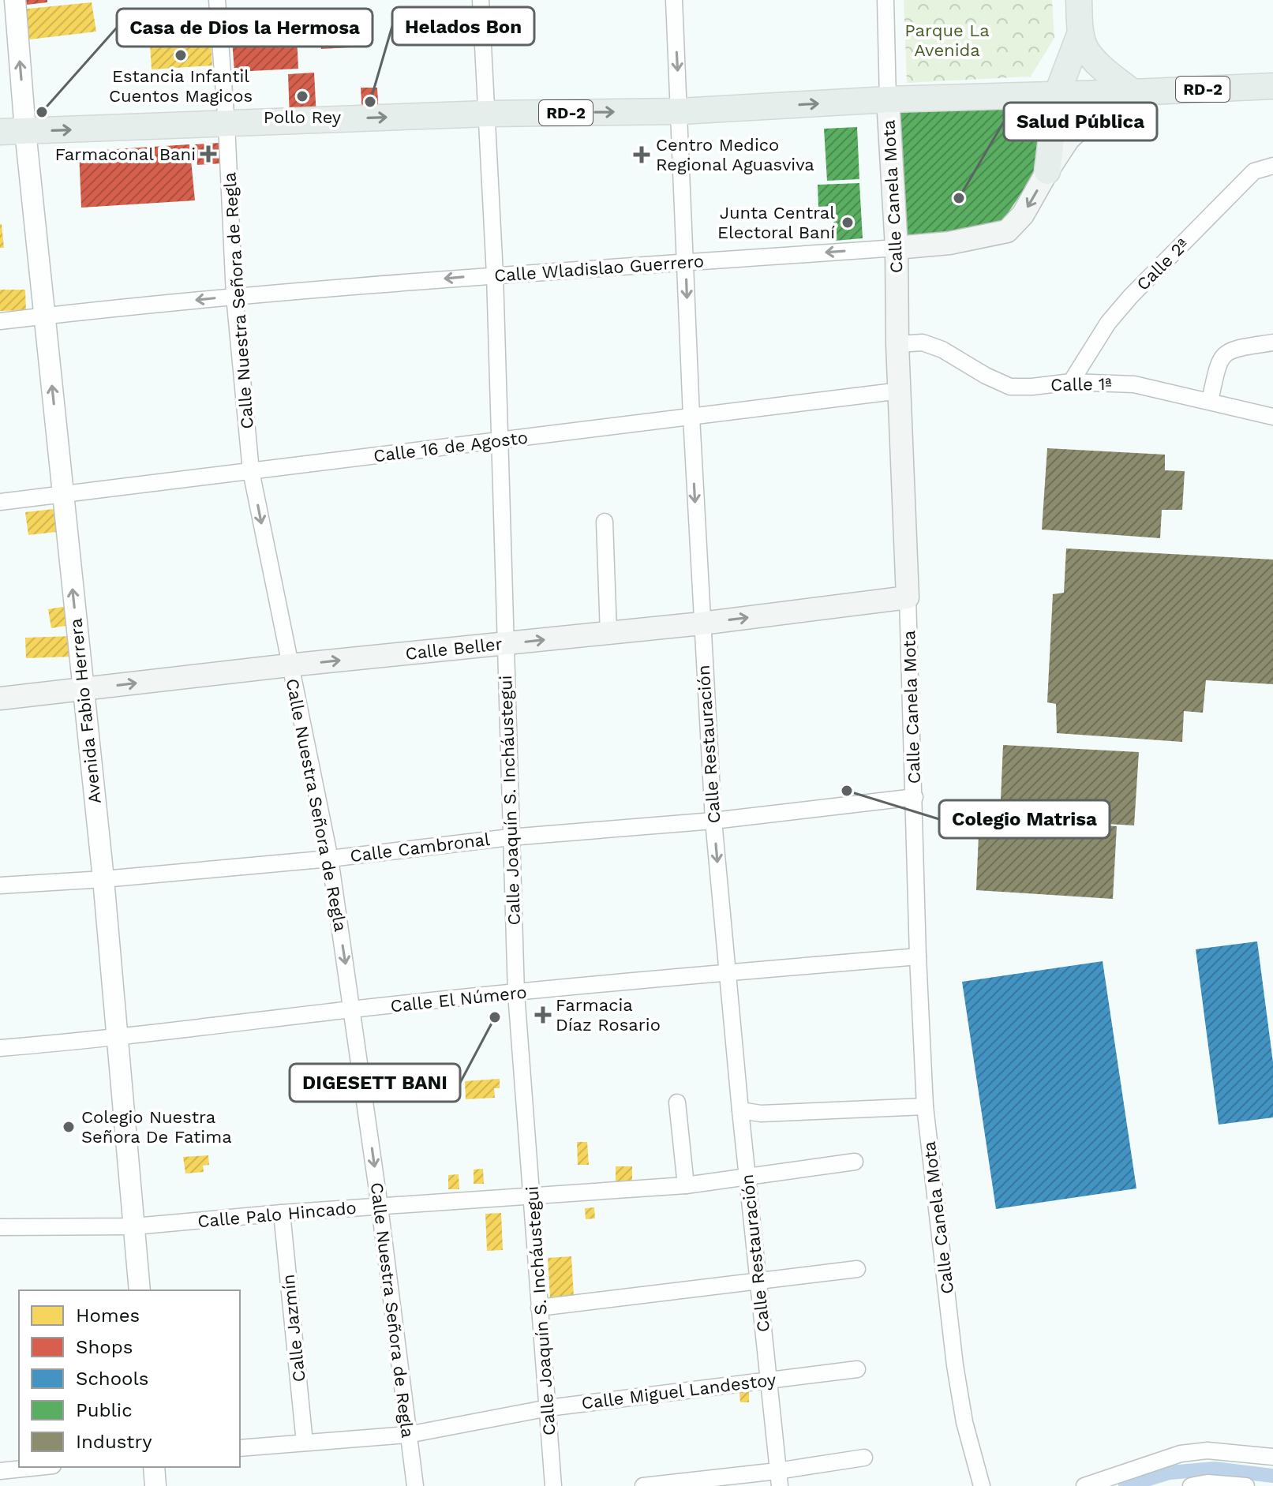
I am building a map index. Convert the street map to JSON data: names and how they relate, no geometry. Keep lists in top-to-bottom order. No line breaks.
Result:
{"streets":{"main road":["RD-2","Calle Canela Mota","Calle Wladislao Guerrero","Calle Beller"],"street":["Calle 2ª","Calle Nuestra Señora de Regla","Calle 1ª","Calle 16 de Agosto","Avenida Fabio Herrera","Calle Restauración","Calle Joaquín S. Incháustegui","Calle Cambronal","Calle El Número","Calle Palo Hincado","Calle Jazmín","Calle Miguel Landestoy"]},"crossings":[["RD-2","Calle Canela Mota"],["RD-2","Calle Wladislao Guerrero"],["RD-2","Calle Nuestra Señora de Regla"],["RD-2","Avenida Fabio Herrera"],["RD-2","Calle Restauración"],["RD-2","Calle Joaquín S. Incháustegui"],["Calle Canela Mota","Calle Wladislao Guerrero"],["Calle Canela Mota","Calle 1ª"],["Calle Canela Mota","Calle 16 de Agosto"],["Calle Canela Mota","Calle Beller"],["Calle Canela Mota","Calle Cambronal"],["Calle Canela Mota","Calle El Número"],["Calle 2ª","Calle 1ª"],["Calle Wladislao Guerrero","Calle Nuestra Señora de Regla"],["Calle Wladislao Guerrero","Avenida Fabio Herrera"],["Calle Wladislao Guerrero","Calle Restauración"],["Calle Wladislao Guerrero","Calle Joaquín S. Incháustegui"],["Calle Nuestra Señora de Regla","Calle 16 de Agosto"],["Calle Nuestra Señora de Regla","Calle Beller"],["Calle Nuestra Señora de Regla","Calle Cambronal"],["Calle Nuestra Señora de Regla","Calle El Número"],["Calle Nuestra Señora de Regla","Calle Palo Hincado"],["Calle Nuestra Señora de Regla","Calle Miguel Landestoy"],["Calle 16 de Agosto","Avenida Fabio Herrera"],["Calle 16 de Agosto","Calle Restauración"],["Calle 16 de Agosto","Calle Joaquín S. Incháustegui"],["Calle Beller","Avenida Fabio Herrera"],["Calle Beller","Calle Restauración"],["Calle Beller","Calle Joaquín S. Incháustegui"],["Avenida Fabio Herrera","Calle Cambronal"],["Avenida Fabio Herrera","Calle El Número"],["Avenida Fabio Herrera","Calle Palo Hincado"],["Calle Restauración","Calle Cambronal"],["Calle Restauración","Calle El Número"],["Calle Restauración","Calle Palo Hincado"],["Calle Restauración","Calle Miguel Landestoy"],["Calle Joaquín S. Incháustegui","Calle Cambronal"],["Calle Joaquín S. Incháustegui","Calle El Número"],["Calle Joaquín S. Incháustegui","Calle Palo Hincado"],["Calle Joaquín S. Incháustegui","Calle Miguel Landestoy"],["Calle Palo Hincado","Calle Jazmín"],["Calle Jazmín","Calle Miguel Landestoy"]],"one_way":["Calle Wladislao Guerrero","Calle Nuestra Señora de Regla","Calle Beller","Avenida Fabio Herrera","Calle Restauración"],"parks":["Parque La Avenida"],"places":{"other":["Estancia Infantil Cuentos Magicos","Pollo Rey","Helados Bon","Casa de Dios la Hermosa","Salud Pública","Junta Central Electoral Baní","Colegio Matrisa","DIGESETT BANI","Colegio Nuestra Señora De Fatima"],"health":["Farmaconal Bani","Centro Medico Regional Aguasviva","Farmacia Díaz Rosario"]},"legend":["Homes","Shops","Schools","Public","Industry"]}
